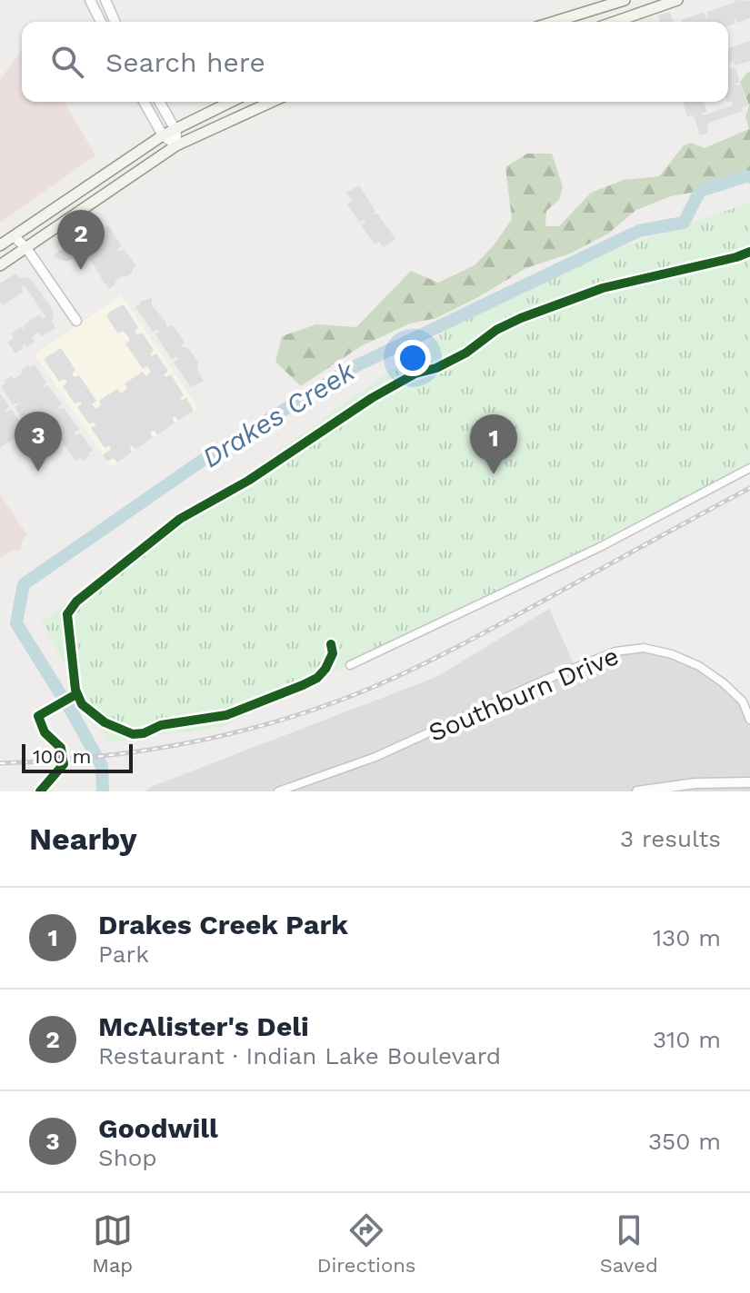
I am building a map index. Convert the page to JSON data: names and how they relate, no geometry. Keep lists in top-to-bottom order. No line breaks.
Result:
{"streets":{"street":["Southburn Drive"]},"water":["Drakes Creek"],"scale_bar":"100 m","page":{"search":"Search here","pins":["2","3","1"],"scale":"100 m","heading":["Nearby","3 results"],"list":[{"mark":"1","name":"Drakes Creek Park","note":"Park","value":"130 m"},{"mark":"2","name":"McAlister's Deli","note":"Restaurant · Indian Lake Boulevard","value":"310 m"},{"mark":"3","name":"Goodwill","note":"Shop","value":"350 m"}],"nav":["Map","Directions","Saved"]}}
